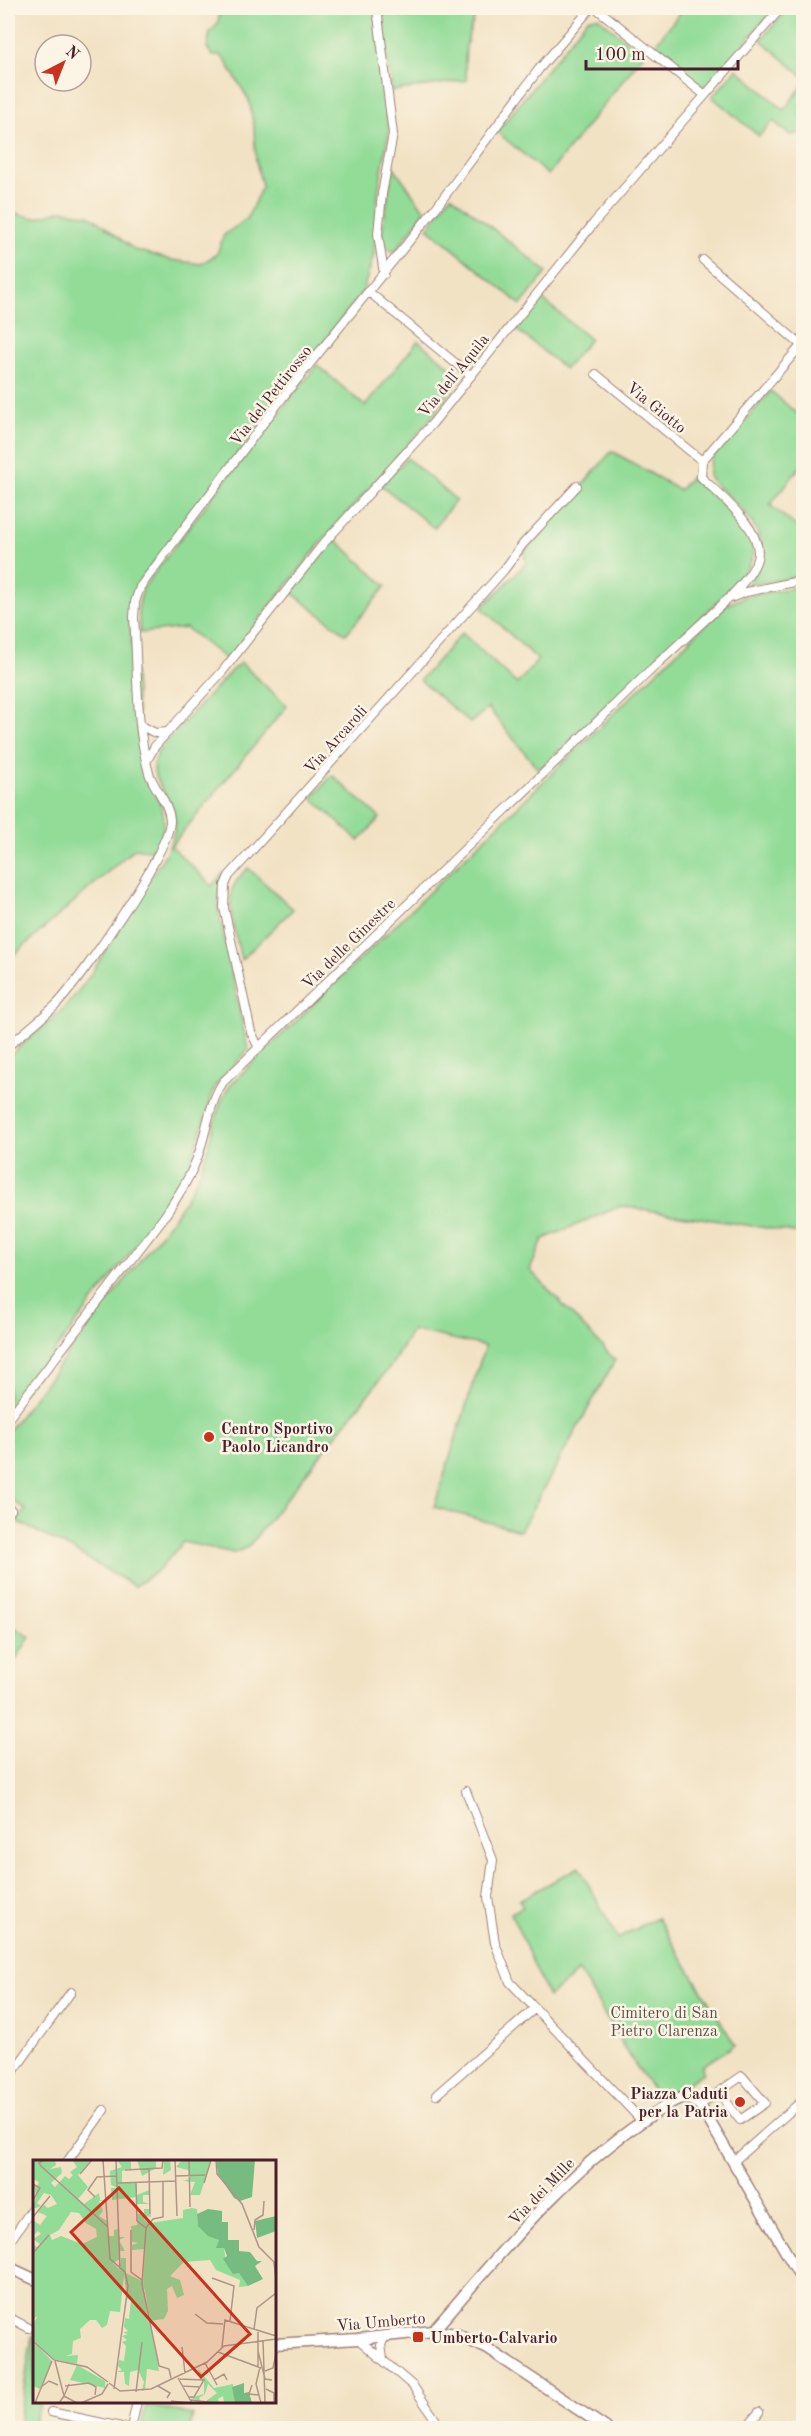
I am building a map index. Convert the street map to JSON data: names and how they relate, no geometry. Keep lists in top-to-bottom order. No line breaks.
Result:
{"streets":{"main road":["Via dei Mille","Via Umberto"],"street":["Via dell'Aquila","Via del Pettirosso","Via Giotto","Via Arcaroli","Via delle Ginestre"]},"crossings":[["Via dell'Aquila","Via del Pettirosso"],["Via Arcaroli","Via delle Ginestre"],["Via dei Mille","Via Umberto"]],"parks":["Cimitero di San Pietro Clarenza"],"places":{"other":["Centro Sportivo Paolo Licandro","Piazza Caduti per la Patria"],"transit":["Umberto-Calvario"]},"scale_bar":"100 m","north":"top right"}
